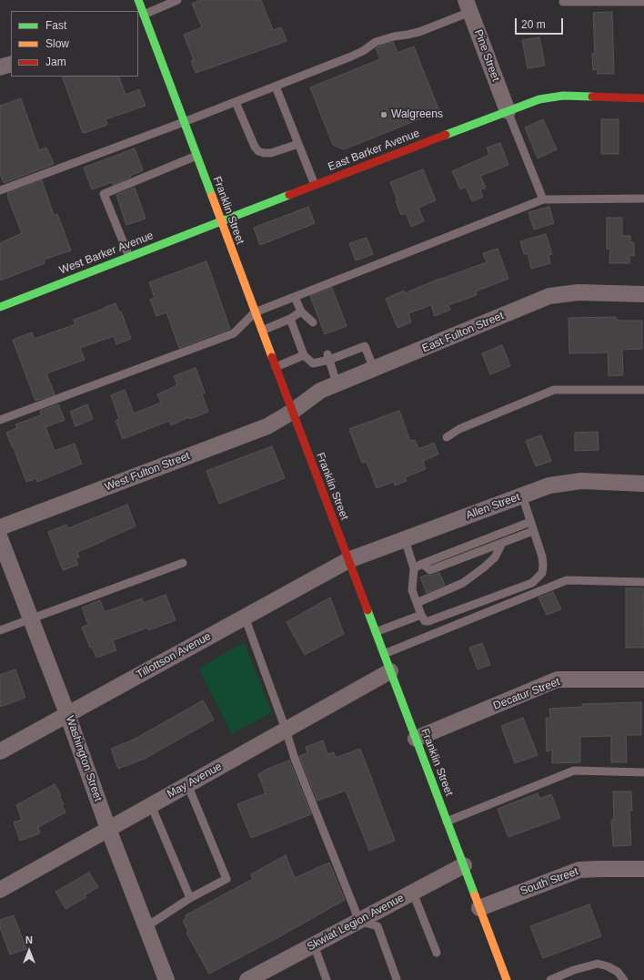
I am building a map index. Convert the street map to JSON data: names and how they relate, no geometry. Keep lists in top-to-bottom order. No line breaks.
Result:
{"streets":{"main road":["East Barker Avenue","Franklin Street","West Barker Avenue"],"street":["Pine Street","East Fulton Street","West Fulton Street","Allen Street","Tillottson Avenue","Decatur Street","Washington Street","May Avenue","South Street","Skwiat Legion Avenue"]},"crossings":[["Pine Street","East Barker Avenue"],["East Barker Avenue","Franklin Street"],["East Barker Avenue","West Barker Avenue"],["Franklin Street","West Barker Avenue"],["Franklin Street","East Fulton Street"],["Franklin Street","West Fulton Street"],["Franklin Street","Allen Street"],["Franklin Street","Tillottson Avenue"],["Franklin Street","Decatur Street"],["Franklin Street","May Avenue"],["Franklin Street","South Street"],["Franklin Street","Skwiat Legion Avenue"],["East Fulton Street","West Fulton Street"],["Allen Street","Tillottson Avenue"],["Tillottson Avenue","Washington Street"],["Washington Street","May Avenue"]],"places":["Walgreens"],"legend":["Fast","Slow","Jam"],"scale_bar":"20 m","north":"top"}
